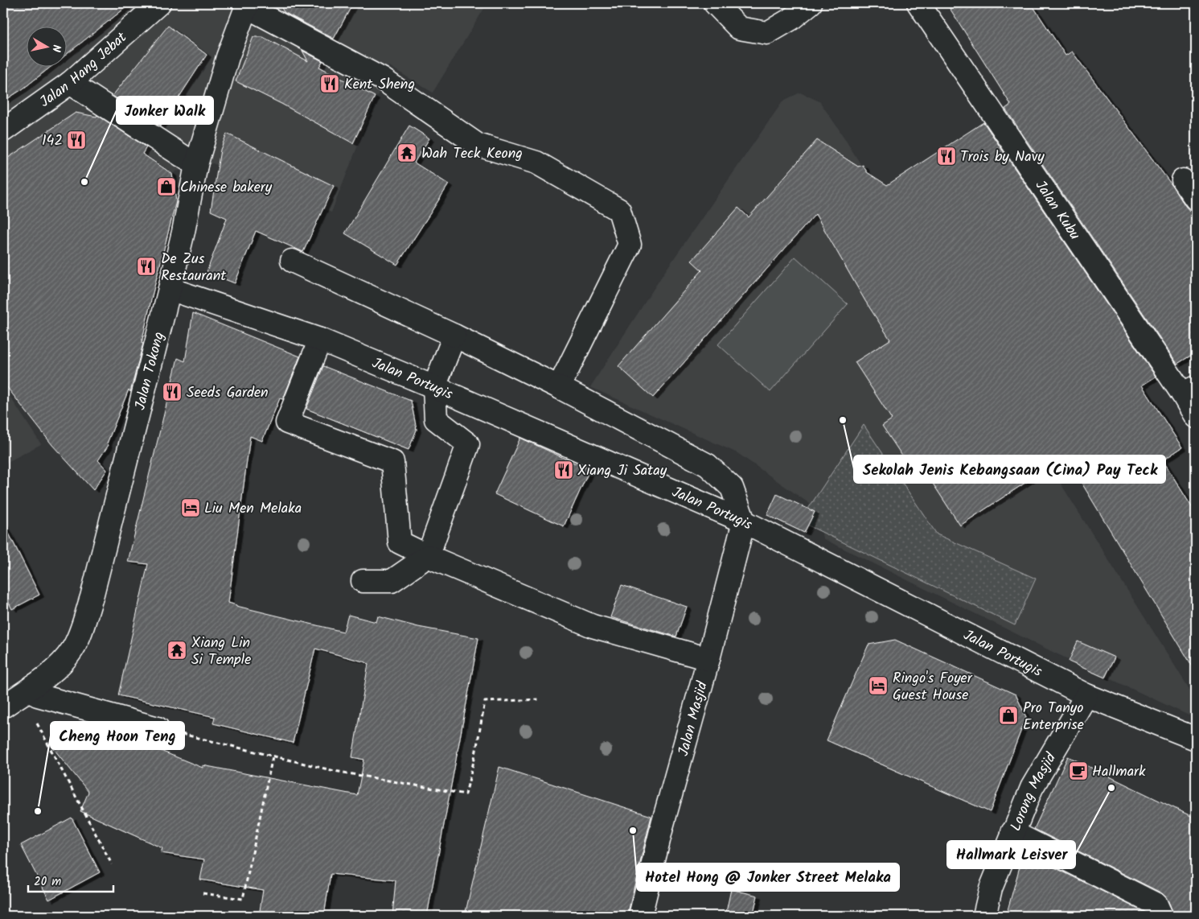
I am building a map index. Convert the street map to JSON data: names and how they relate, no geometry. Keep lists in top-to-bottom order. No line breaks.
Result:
{"streets":{"street":["Jalan Hang Jebat","Jalan Kubu","Jalan Tokong","Jalan Portugis","Jalan Masjid","Lorong Masjid"]},"crossings":[["Jalan Tokong","Jalan Portugis"],["Jalan Portugis","Jalan Masjid"],["Jalan Portugis","Lorong Masjid"]],"places":{"restaurant":["Kent Sheng","142","Trois by Navy","De Zus Restaurant","Seeds Garden","Xiang Ji Satay"],"temple":["Wah Teck Keong","Xiang Lin Si Temple"],"other":["Jonker Walk","Sekolah Jenis Kebangsaan (Cina) Pay Teck","Hallmark Leisver","Cheng Hoon Teng","Hotel Hong @ Jonker Street Melaka"],"shop":["Chinese bakery","Pro Tanyo Enterprise"],"hotel":["Liu Men Melaka","Ringo's Foyer Guest House"],"cafe":["Hallmark"]},"scale_bar":"20 m","north":"right"}
